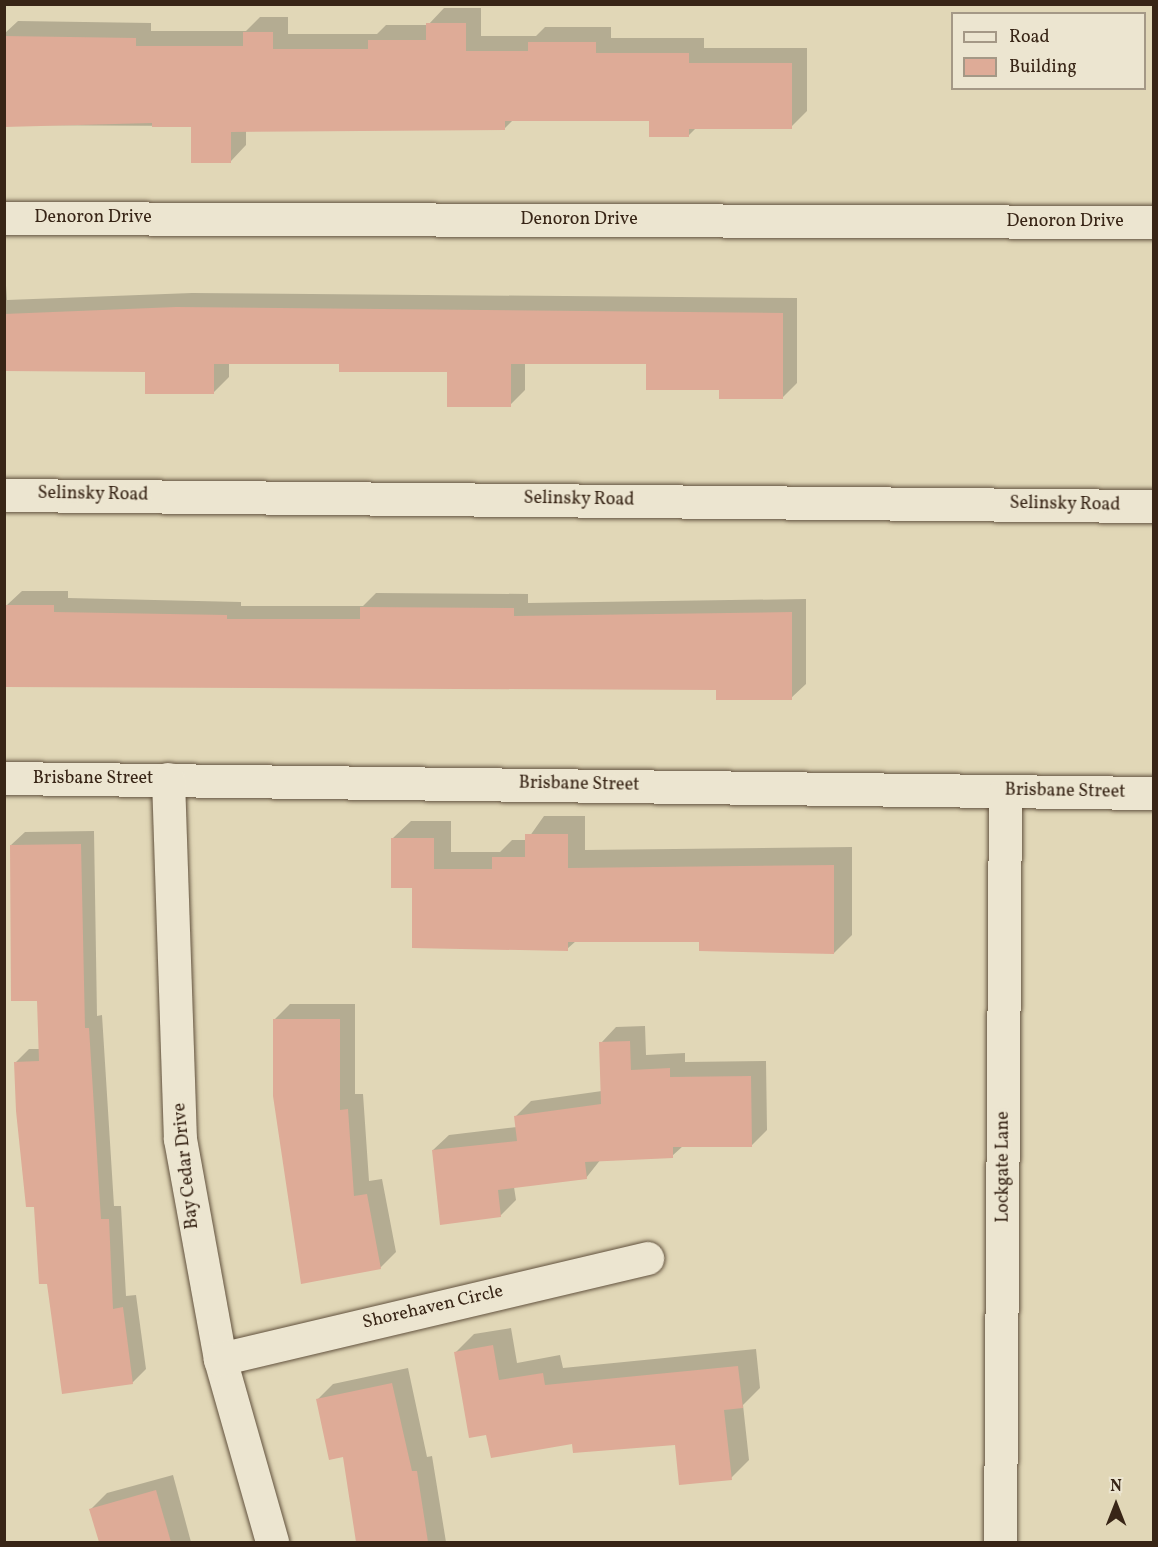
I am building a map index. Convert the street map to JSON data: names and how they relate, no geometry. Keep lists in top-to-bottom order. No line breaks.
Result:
{"streets":{"street":["Denoron Drive","Selinsky Road","Brisbane Street","Bay Cedar Drive","Lockgate Lane","Shorehaven Circle"]},"crossings":[["Brisbane Street","Bay Cedar Drive"],["Brisbane Street","Lockgate Lane"],["Bay Cedar Drive","Shorehaven Circle"]],"legend":["Road","Building"],"north":"top"}
